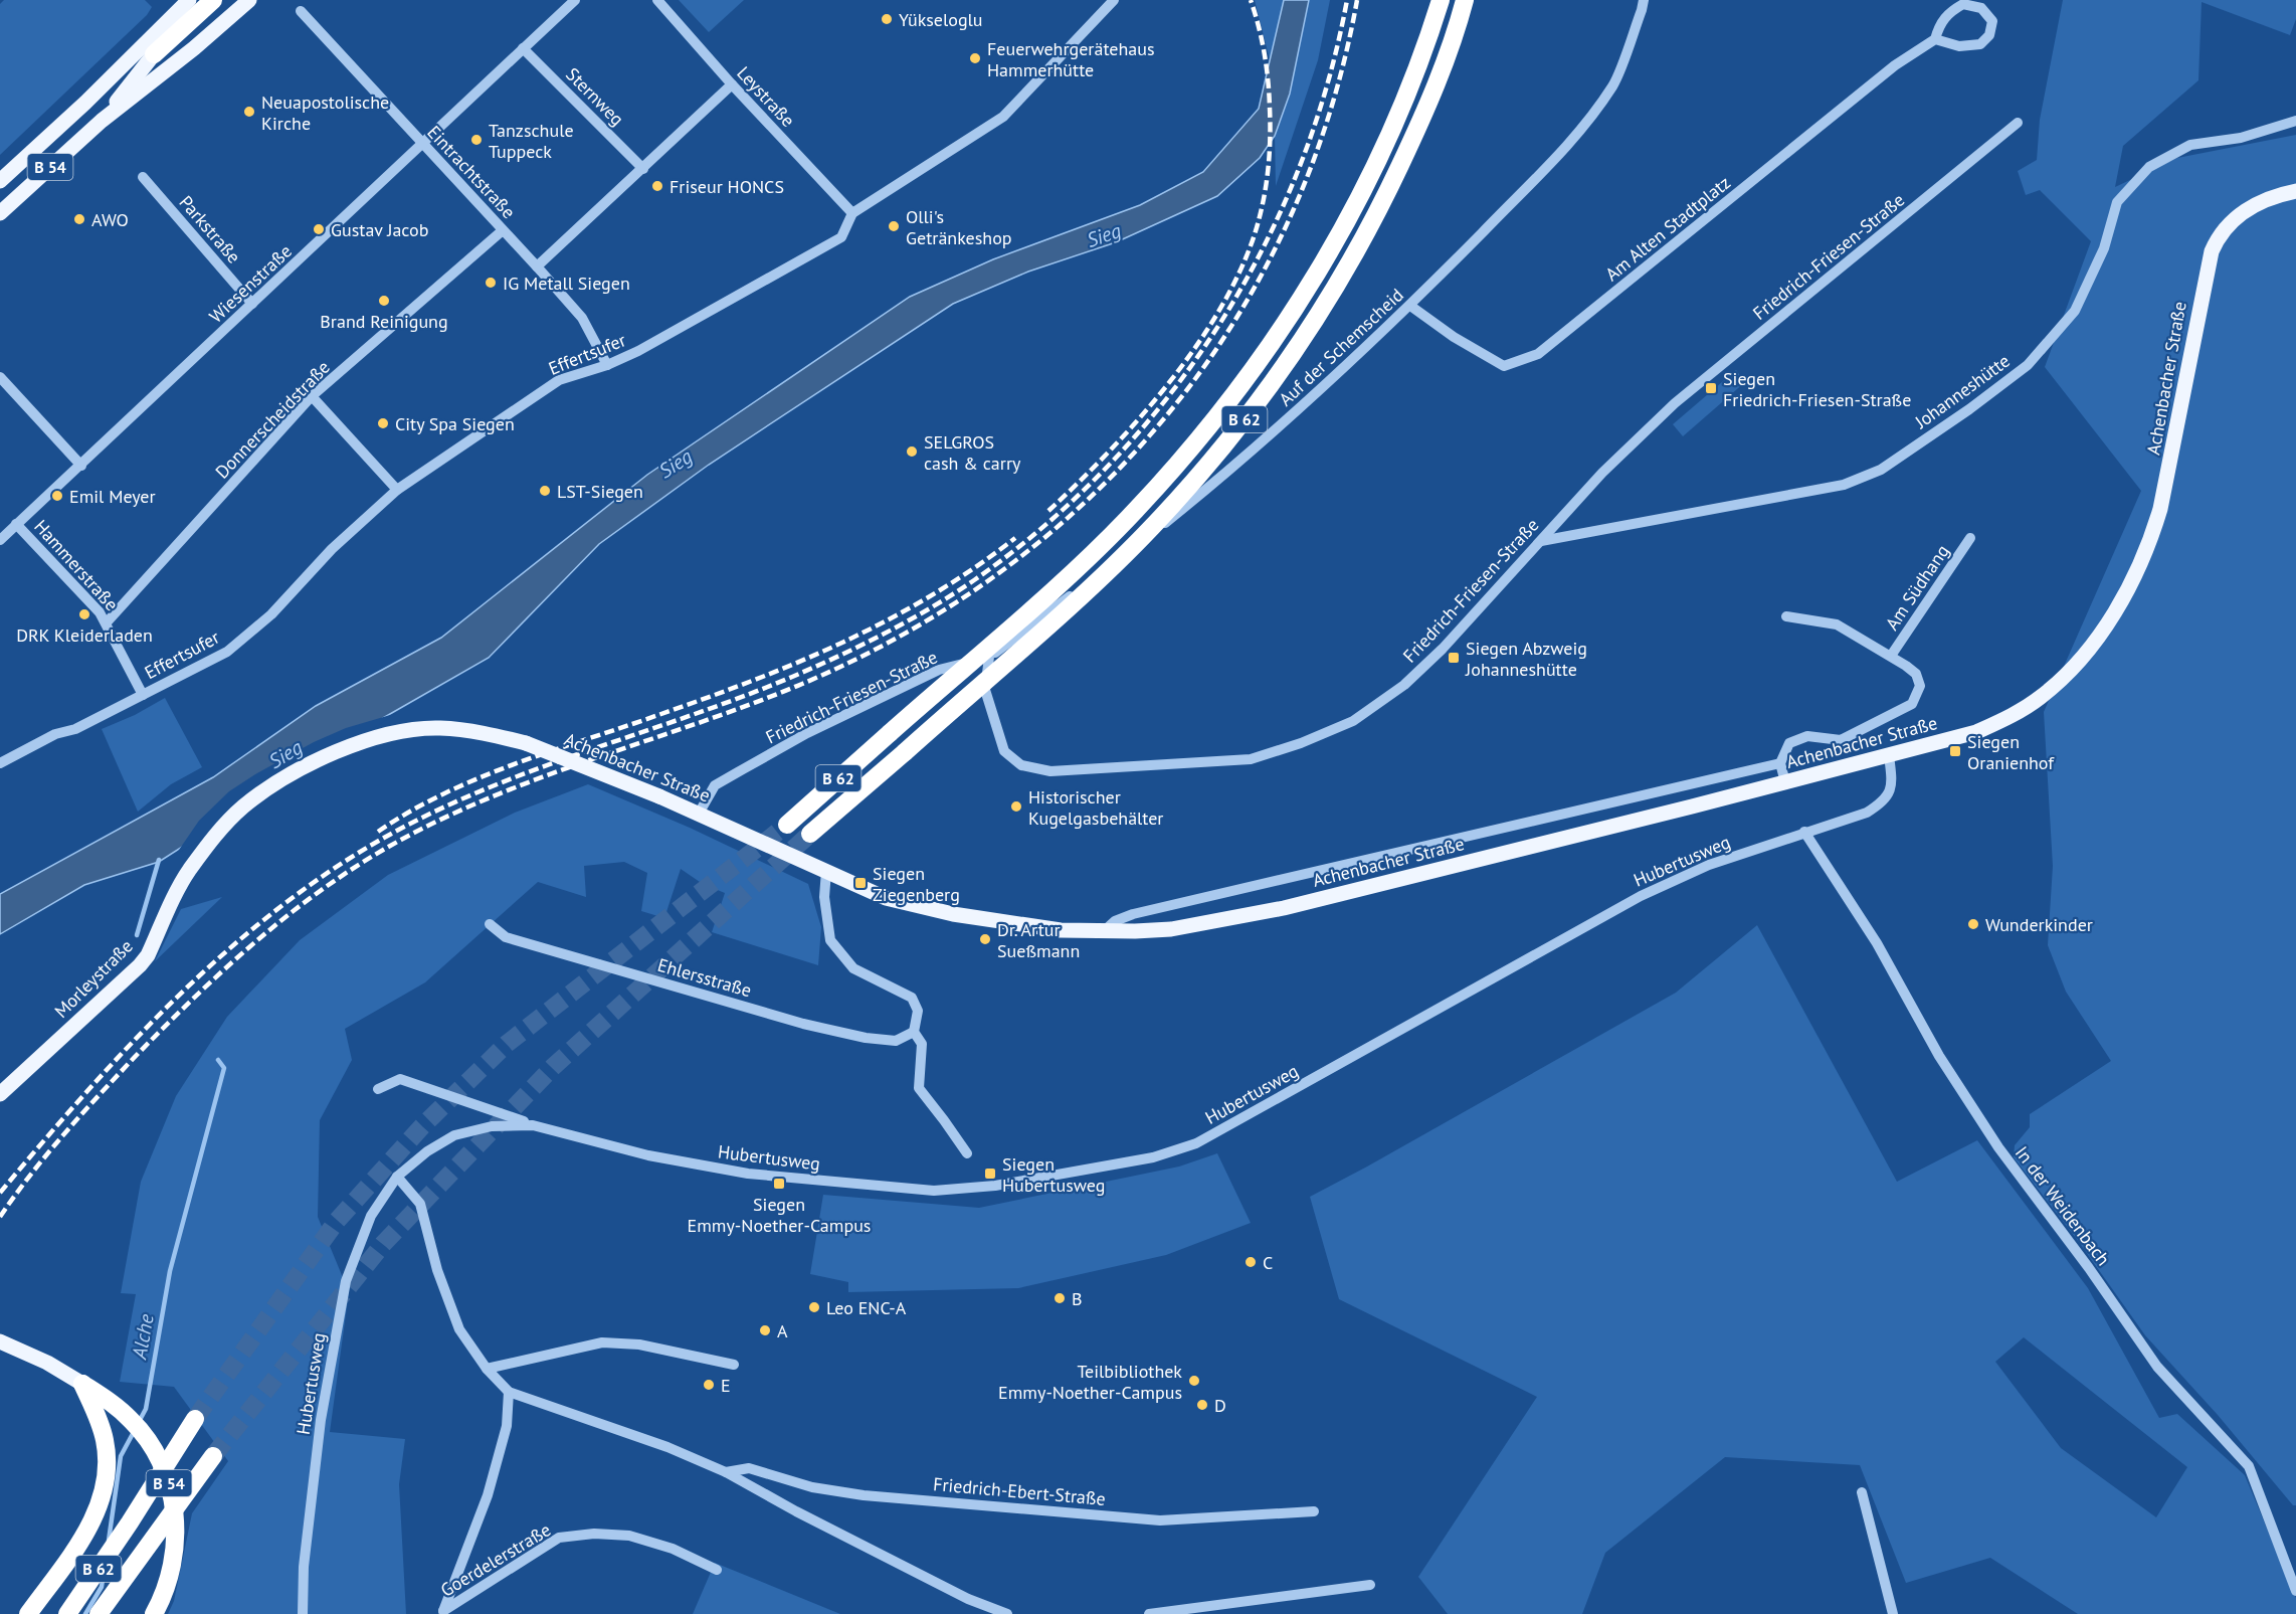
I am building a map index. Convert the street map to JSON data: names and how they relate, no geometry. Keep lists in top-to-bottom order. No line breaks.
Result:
{"streets":{"highway":["B 54","B 62"],"main road":["Achenbacher Straße","Morleystraße"],"street":["Sternweg","Leystraße","Eintrachtstraße","Am Alten Stadtplatz","Parkstraße","Friedrich-Friesen-Straße","Wiesenstraße","Auf der Schemscheid","Effertsufer","Johanneshütte","Donnerscheidstraße","Hammerstraße","Am Südhang","Hubertusweg","Ehlersstraße","In der Weidenbach","Friedrich-Ebert-Straße","Goerdelerstraße"]},"crossings":[["Sternweg","Wiesenstraße"],["Leystraße","Effertsufer"],["Eintrachtstraße","Wiesenstraße"],["Eintrachtstraße","Effertsufer"],["Eintrachtstraße","Donnerscheidstraße"],["Am Alten Stadtplatz","Auf der Schemscheid"],["Parkstraße","Wiesenstraße"],["Friedrich-Friesen-Straße","Auf der Schemscheid"],["Friedrich-Friesen-Straße","Achenbacher Straße"],["Friedrich-Friesen-Straße","Johanneshütte"],["Wiesenstraße","Hammerstraße"],["Effertsufer","Hammerstraße"],["Achenbacher Straße","Am Südhang"],["Achenbacher Straße","Hubertusweg"],["Achenbacher Straße","Morleystraße"],["Donnerscheidstraße","Hammerstraße"],["Hubertusweg","In der Weidenbach"],["Hubertusweg","Friedrich-Ebert-Straße"],["Friedrich-Ebert-Straße","Goerdelerstraße"]],"water":["Sieg","Alche"],"places":{"other":["Yükseloglu","Feuerwehrgerätehaus Hammerhütte","Neuapostolische Kirche","Tanzschule Tuppeck","Friseur HONCS","AWO","Olli's Getränkeshop","Gustav Jacob","IG Metall Siegen","Brand Reinigung","City Spa Siegen","SELGROS cash & carry","LST-Siegen","Emil Meyer","DRK Kleiderladen","Historischer Kugelgasbehälter","Wunderkinder","Dr. Artur Sueßmann","C","B","Leo ENC-A","A","Teilbibliothek Emmy-Noether-Campus","E","D"],"transit":["Siegen Friedrich-Friesen-Straße","Siegen Abzweig Johanneshütte","Siegen Oranienhof","Siegen Ziegenberg","Siegen Hubertusweg","Siegen Emmy-Noether-Campus"]}}
